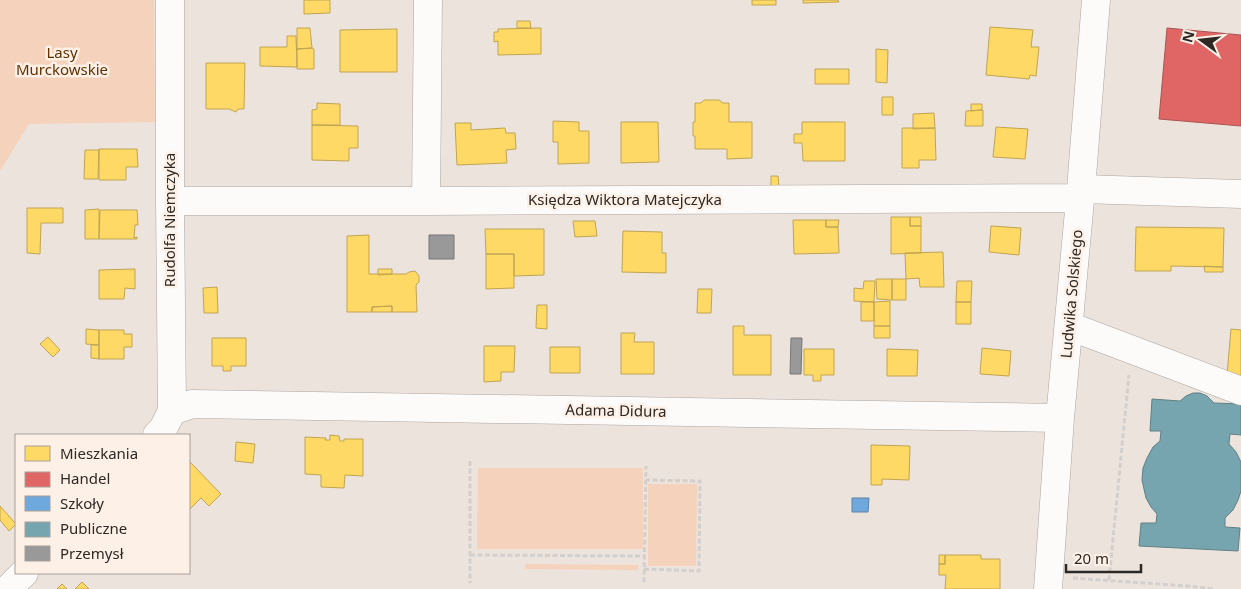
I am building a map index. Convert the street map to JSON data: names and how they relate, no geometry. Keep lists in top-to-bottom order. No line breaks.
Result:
{"streets":{"street":["Księdza Wiktora Matejczyka","Rudolfa Niemczyka","Ludwika Solskiego","Adama Didura"]},"crossings":[["Księdza Wiktora Matejczyka","Rudolfa Niemczyka"],["Księdza Wiktora Matejczyka","Ludwika Solskiego"],["Rudolfa Niemczyka","Adama Didura"],["Ludwika Solskiego","Adama Didura"]],"parks":["Lasy Murckowskie"],"legend":["Mieszkania","Handel","Szkoły","Publiczne","Przemysł"],"scale_bar":"20 m","north":"left"}
